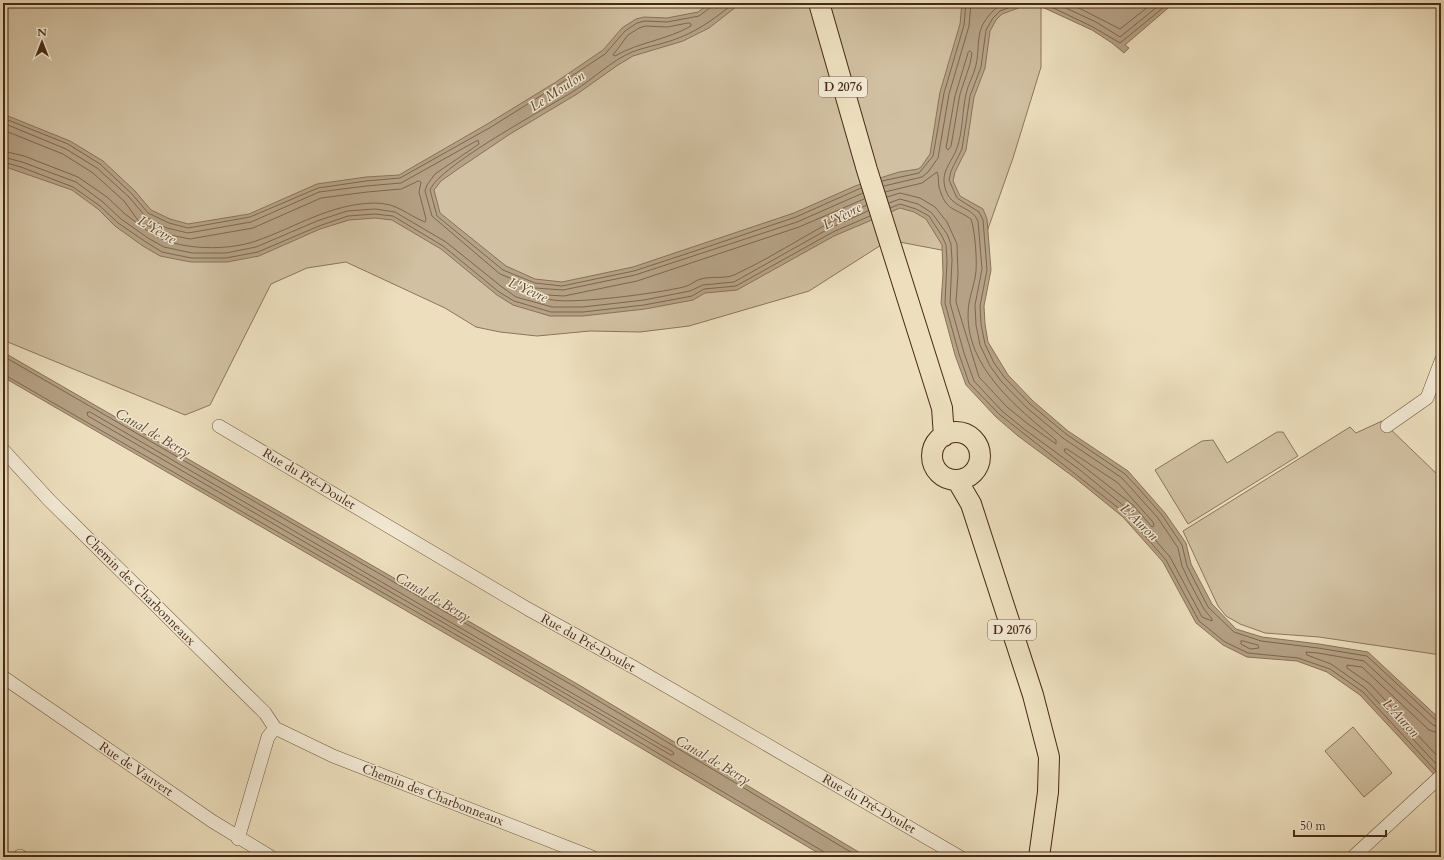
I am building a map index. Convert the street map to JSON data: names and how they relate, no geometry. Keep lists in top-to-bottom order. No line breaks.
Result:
{"streets":{"main road":["D 2076"],"street":["Rue du Pré-Doulet","Chemin des Charbonneaux","Rue de Vauvert"]},"water":["Le Moulon","L'Yèvre","Canal de Berry","L'Auron"],"scale_bar":"50 m","north":"top"}
